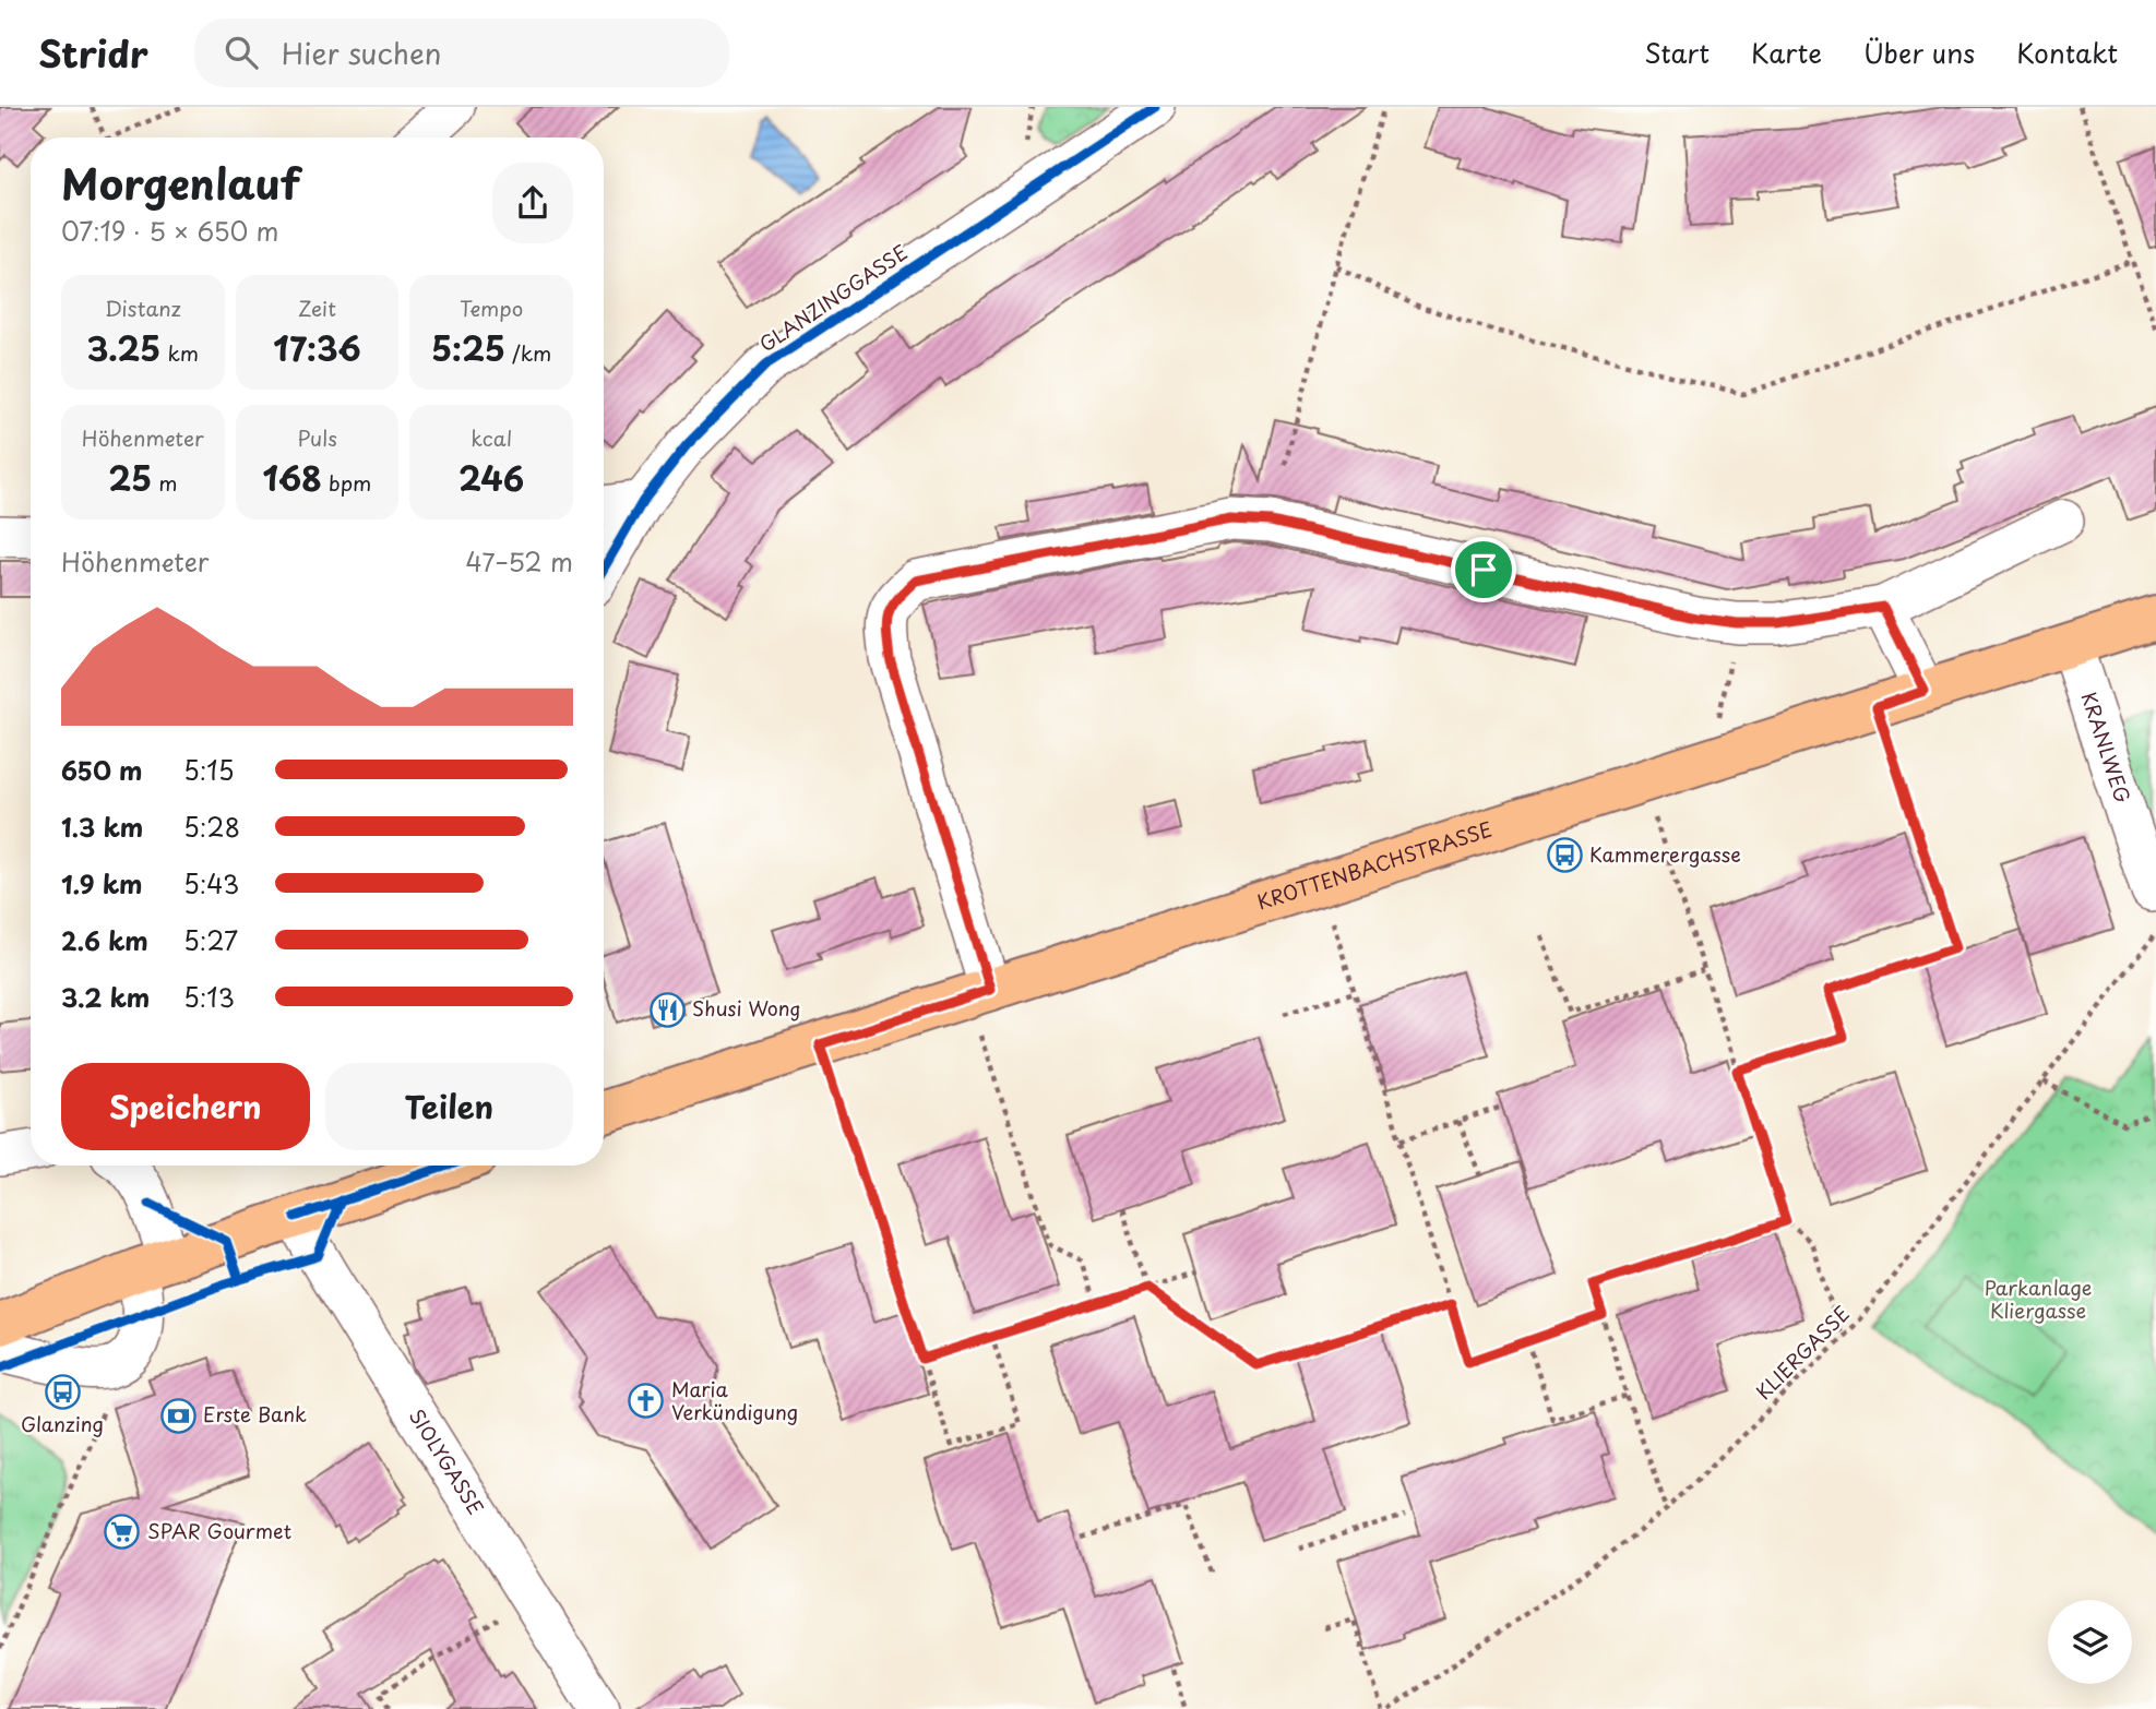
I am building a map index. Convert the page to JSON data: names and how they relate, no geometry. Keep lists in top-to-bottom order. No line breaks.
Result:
{"streets":{"main road":["KROTTENBACHSTRASSE"],"street":["GLANZINGGASSE","KRANLWEG","SIOLYGASSE"],"path":["KLIERGASSE"]},"crossings":[["KRANLWEG","KROTTENBACHSTRASSE"]],"parks":["Parkanlage Kliergasse"],"places":{"bus stop":["Kammerergasse","Glanzing"],"restaurant":["Shusi Wong"],"church":["Maria Verkündigung"],"bank":["Erste Bank"],"supermarket":["SPAR Gourmet"]},"page":{"header":"Stridr","search":"Hier suchen","nav":["Start","Karte","Über uns","Kontakt"],"heading":["Morgenlauf","07:19 · 5 × 650 m"],"stats":[["Distanz","3.25 km"],["Zeit","17:36"],["Tempo","5:25 /km"],["Höhenmeter","25 m"],["Puls","168 bpm"],["kcal","246"]],"chart":["Höhenmeter","47–52 m"],"list":[{"name":"650 m","note":"5:15"},{"name":"1.3 km","note":"5:28"},{"name":"1.9 km","note":"5:43"},{"name":"2.6 km","note":"5:27"},{"name":"3.2 km","note":"5:13"}],"buttons":["Speichern","Teilen"]}}
